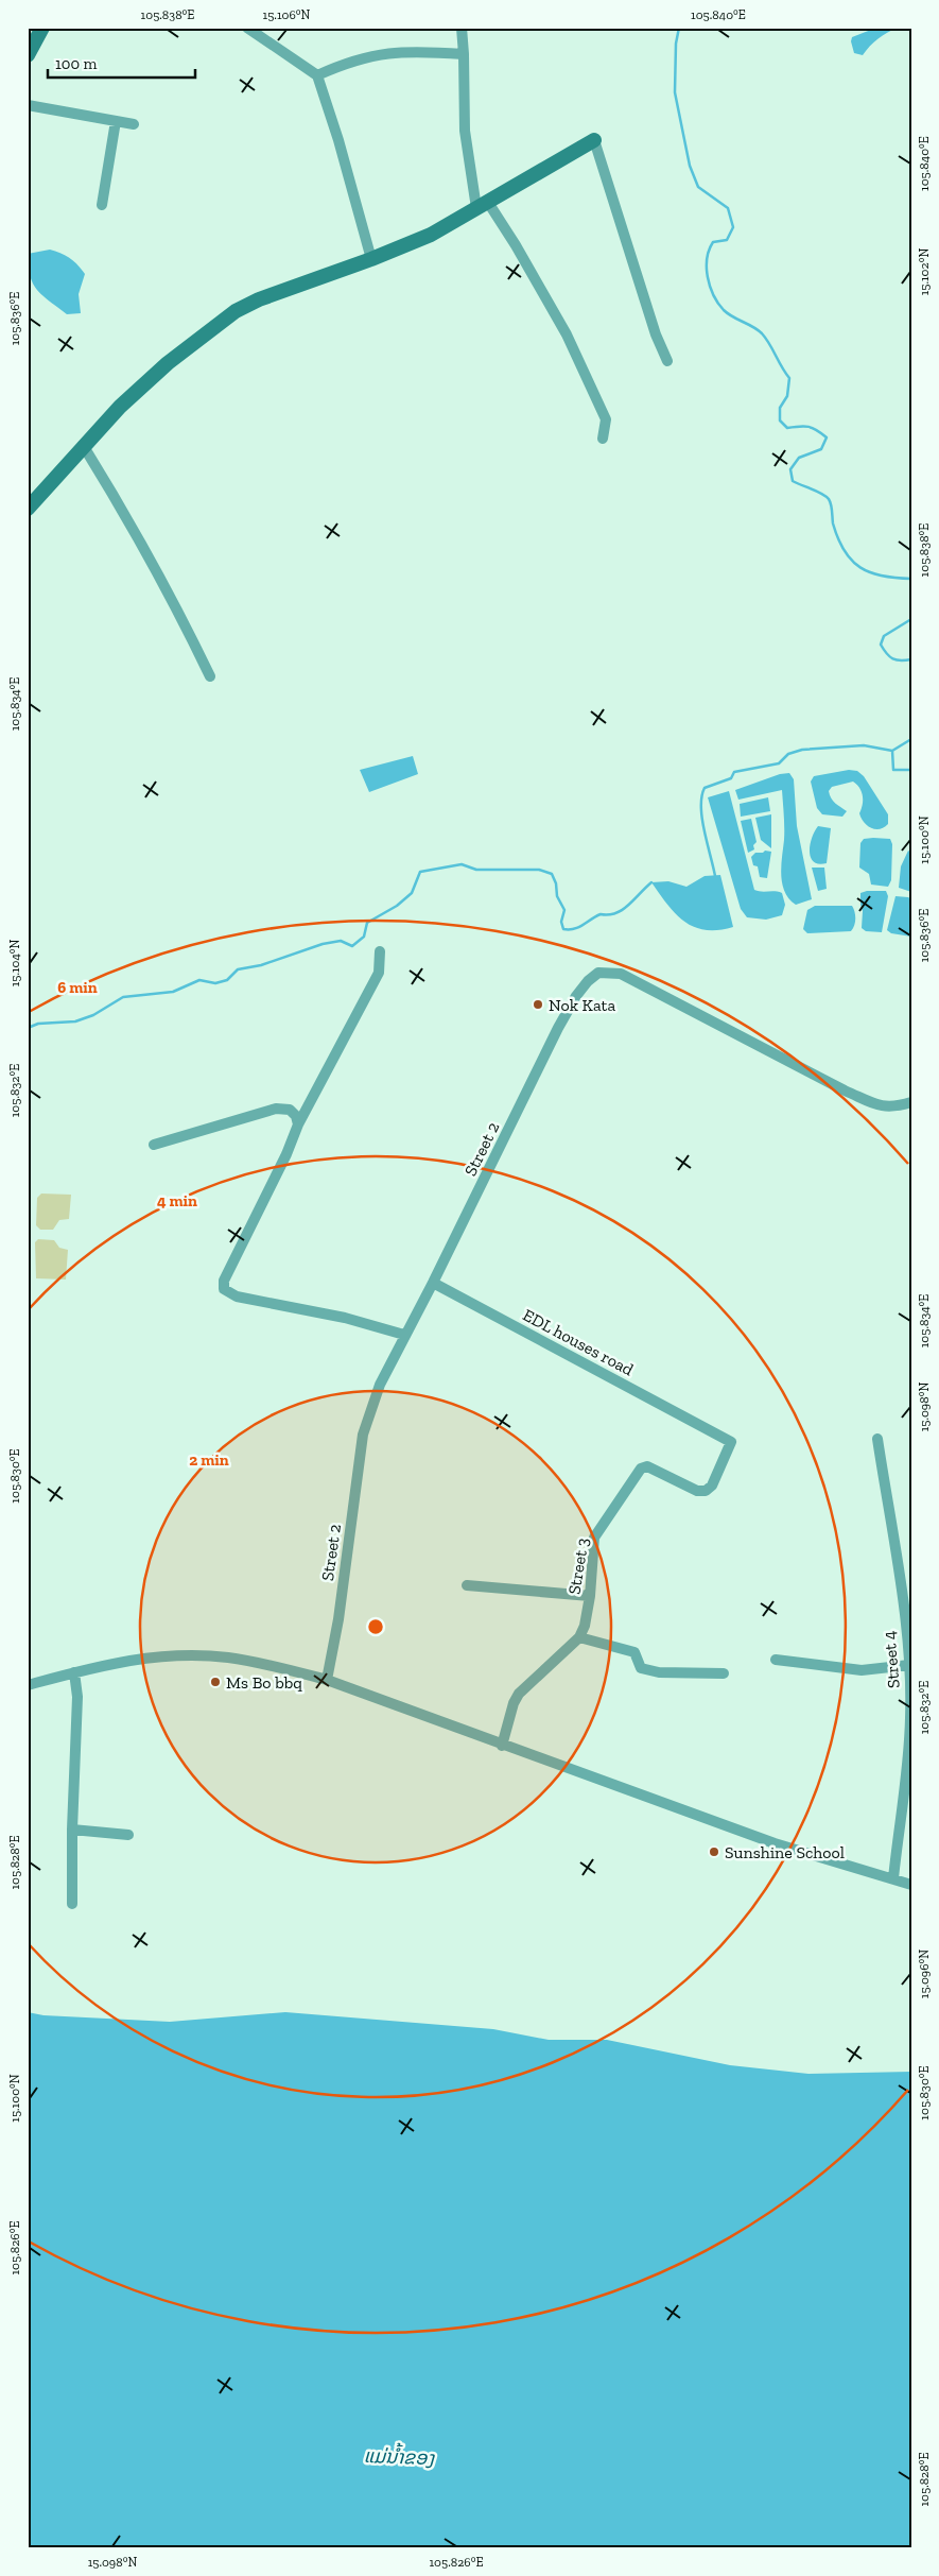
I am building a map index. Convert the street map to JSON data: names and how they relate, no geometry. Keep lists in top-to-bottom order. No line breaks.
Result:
{"streets":{"street":["Street 2","EDL houses road","Street 3","Street 4"]},"crossings":[["Street 2","EDL houses road"],["EDL houses road","Street 3"]],"water":["ແມ່ນ້ຳຂອງ"],"places":["Nok Kata","Ms Bo bbq","Sunshine School"],"scale_bar":"100 m","coordinates":["105.838°E","15.106°N","105.840°E","15.102°N","105.836°E","105.834°E","15.100°N","15.104°N","105.832°E","15.098°N","105.830°E","105.828°E","15.096°N","105.826°E"],"rings":["6 min","4 min","2 min"]}
